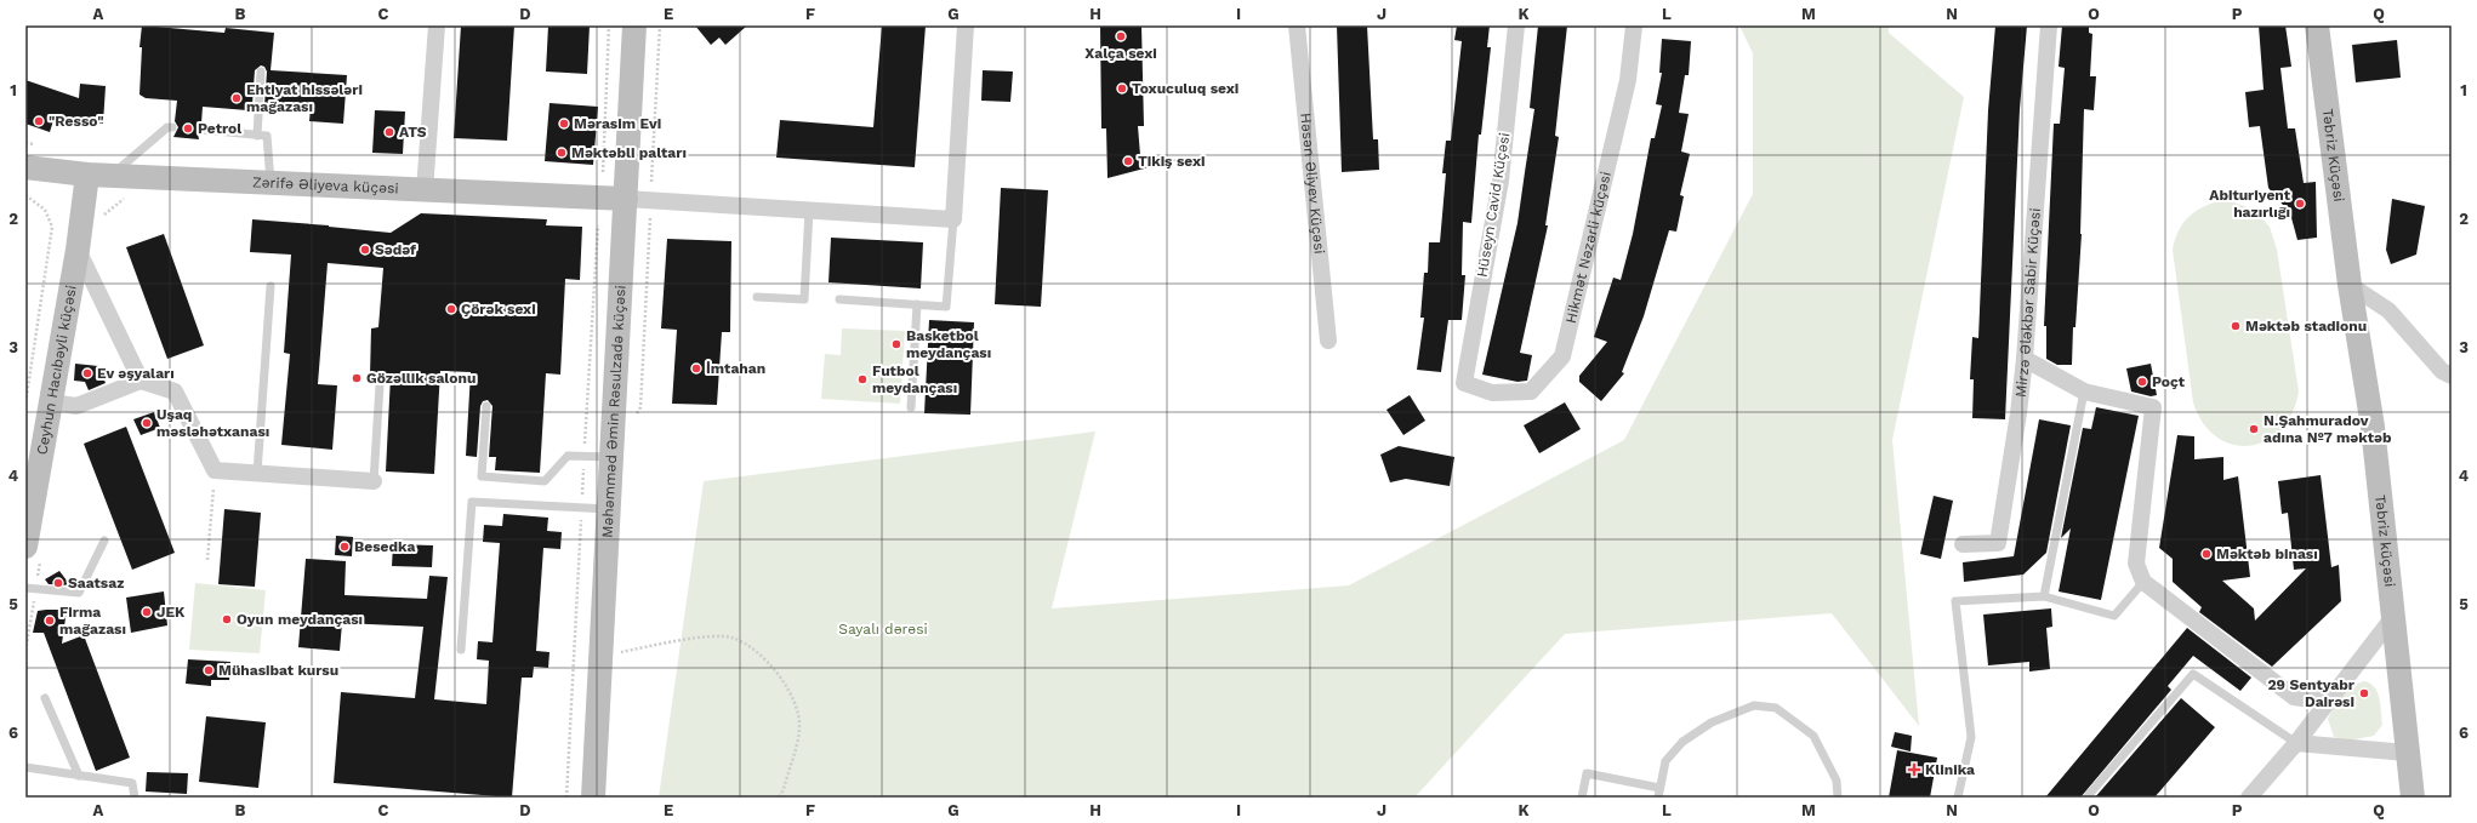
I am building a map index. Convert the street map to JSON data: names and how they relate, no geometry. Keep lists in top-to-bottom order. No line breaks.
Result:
{"streets":{"main road":["Təbriz Küçəsi","Zərifə Əliyeva küçəsi","Ceyhun Hacıbəyli küçəsi","Məhəmməd Əmin Rəsulzadə küçəsi","Təbriz küçəsi"],"street":["Həsən Əliyev Küçəsi","Hüseyn Cavid Küçəsi","Hikmət Nəzərli küçəsi","Mirzə Ələkbər Sabir Küçəsi"]},"crossings":[["Təbriz Küçəsi","Təbriz küçəsi"],["Zərifə Əliyeva küçəsi","Ceyhun Hacıbəyli küçəsi"],["Zərifə Əliyeva küçəsi","Məhəmməd Əmin Rəsulzadə küçəsi"],["Hüseyn Cavid Küçəsi","Hikmət Nəzərli küçəsi"]],"parks":["Sayalı dərəsi"],"places":{"other":["Xalça sexi","Toxuculuq sexi","Ehtiyat hissələri mağazası","\"Resso\"","Mərasim Evi","Petrol","ATS","Məktəbli paltarı","Tikiş sexi","Abituriyent hazırlığı","Sədəf","Çörək sexi","Məktəb stadionu","Basketbol meydançası","İmtahan","Ev əşyaları","Gözəllik salonu","Futbol meydançası","Poçt","Uşaq məsləhətxanası","N.Şahmuradov adına №7 məktəb","Besedka","Məktəb binası","Saatsaz","JEK","Oyun meydançası","Firma mağazası","Mühasibat kursu","29 Sentyabr Dairəsi"],"health":["Klinika"]},"grid":{"columns":["A","B","C","D","E","F","G","H","I","J","K","L","M","N","O","P","Q"],"rows":["1","2","3","4","5","6"]}}
